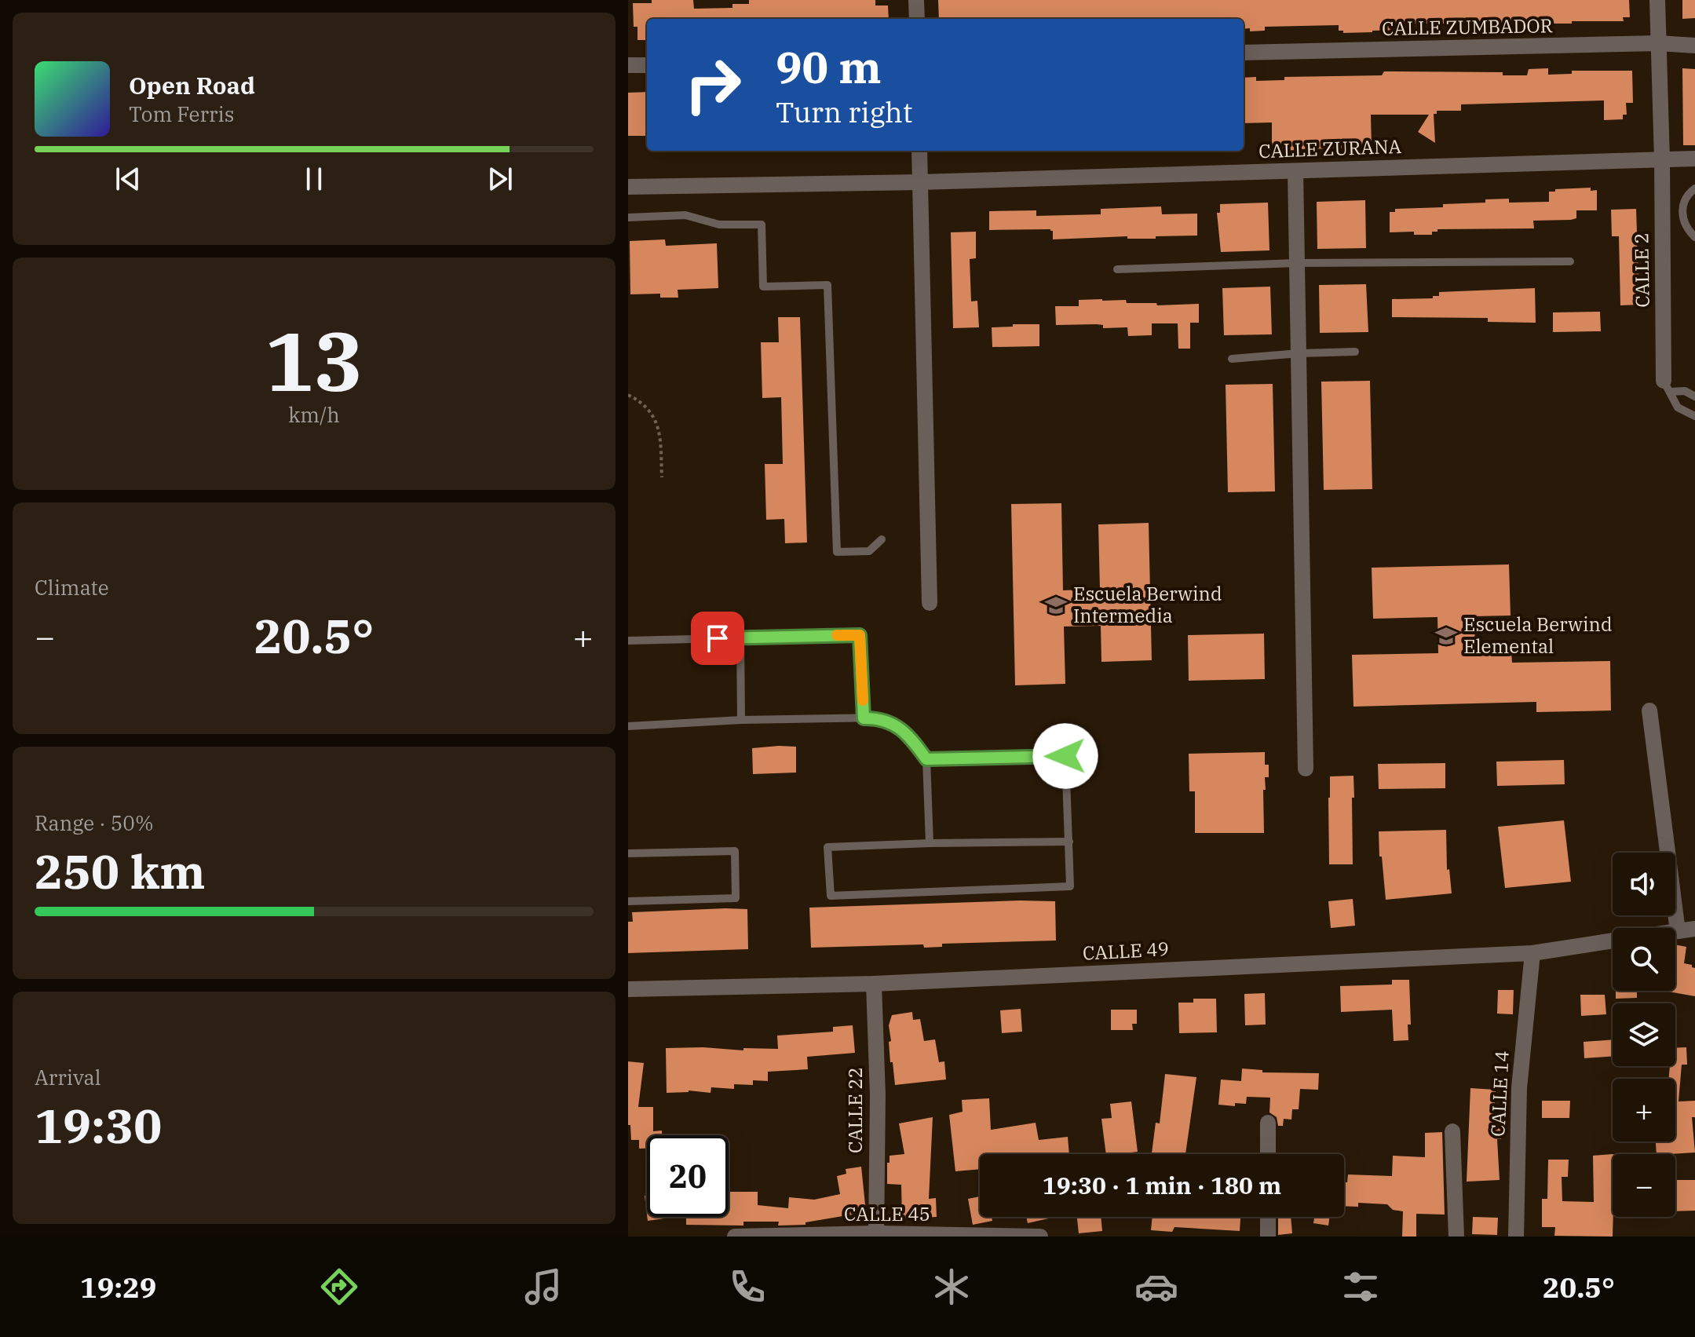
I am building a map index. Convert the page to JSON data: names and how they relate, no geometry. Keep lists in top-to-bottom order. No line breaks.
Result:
{"streets":{"street":["CALLE ZUMBADOR","CALLE ZURANA","CALLE 2","CALLE 49","CALLE 14","CALLE 22","CALLE 45"]},"crossings":[["CALLE ZUMBADOR","CALLE 2"],["CALLE ZURANA","CALLE 2"],["CALLE 49","CALLE 14"],["CALLE 49","CALLE 22"],["CALLE 22","CALLE 45"]],"places":{"school or university":["Escuela Berwind Intermedia","Escuela Berwind Elemental"]},"page":{"turn":["90 m","Turn right"],"song":["Open Road","Tom Ferris"],"tile":[["13","km/h"],"Climate",["Range · 50%","250 km"],["Arrival","19:30"]],"heat":["−","20.5°","+"],"map_buttons":["+","−"],"limit":"20","trip":"19:30 · 1 min · 180 m","tabs":["19:29","20.5°"]}}
